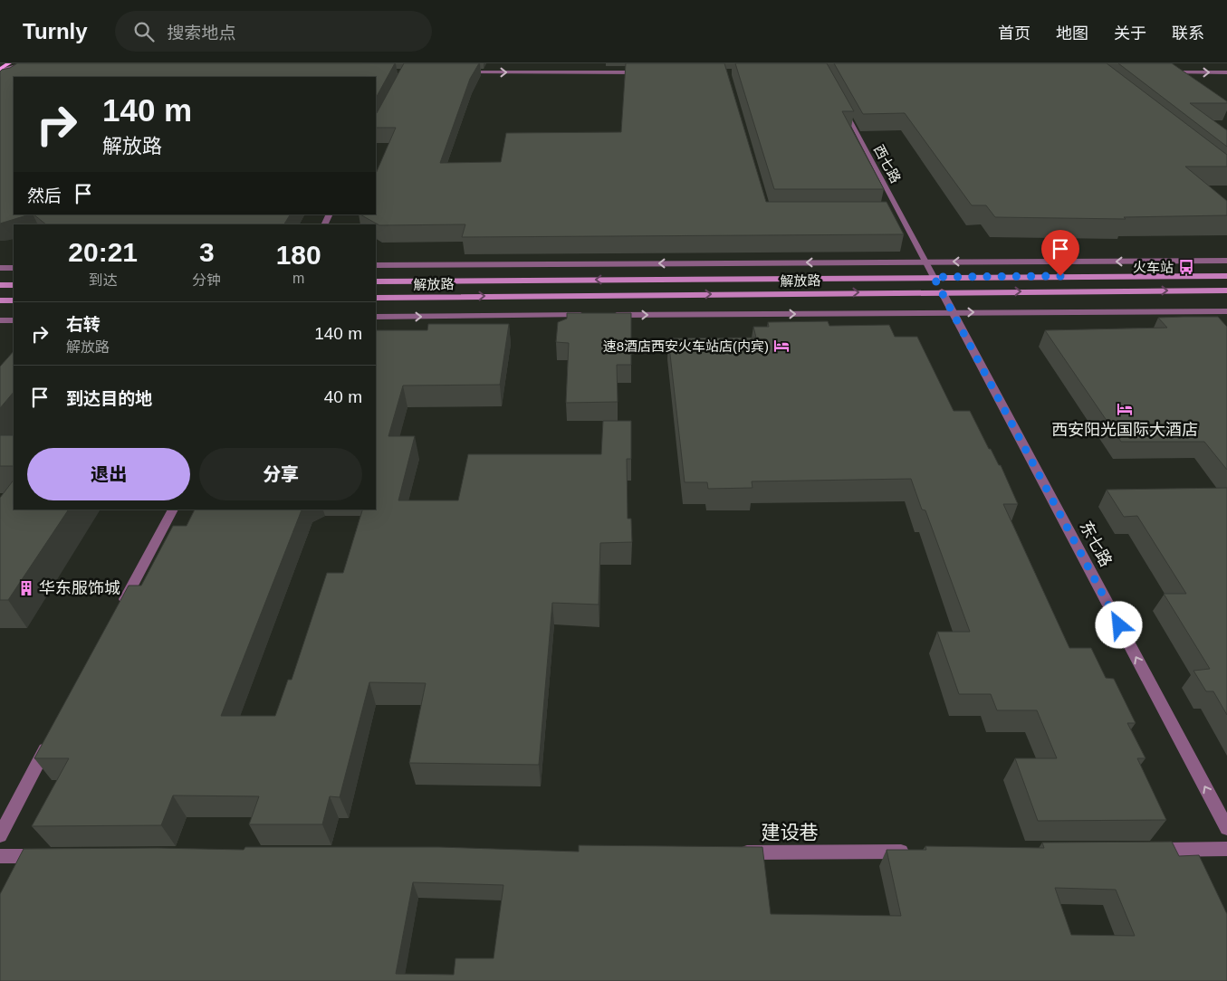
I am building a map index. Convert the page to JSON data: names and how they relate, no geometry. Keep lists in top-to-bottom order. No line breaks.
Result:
{"streets":{"main road":["解放路","东七路"],"street":["西七路","建设巷"]},"crossings":[["西七路","解放路"],["西七路","东七路"],["解放路","东七路"]],"one_way":["东七路"],"places":{"bus stop":["火车站"],"hotel":["速8酒店西安火车站店(内宾)","西安阳光国际大酒店"],"building":["华东服饰城"]},"page":{"header":"Turnly","search":"搜索地点","nav":["首页","地图","关于","联系"],"turn":["140 m","解放路"],"then":"然后","eta":["20:21","到达","3","分钟","180","m"],"list":[{"name":"右转","note":"解放路","value":"140 m"},{"name":"到达目的地","value":"40 m"}],"buttons":["退出","分享"]}}
